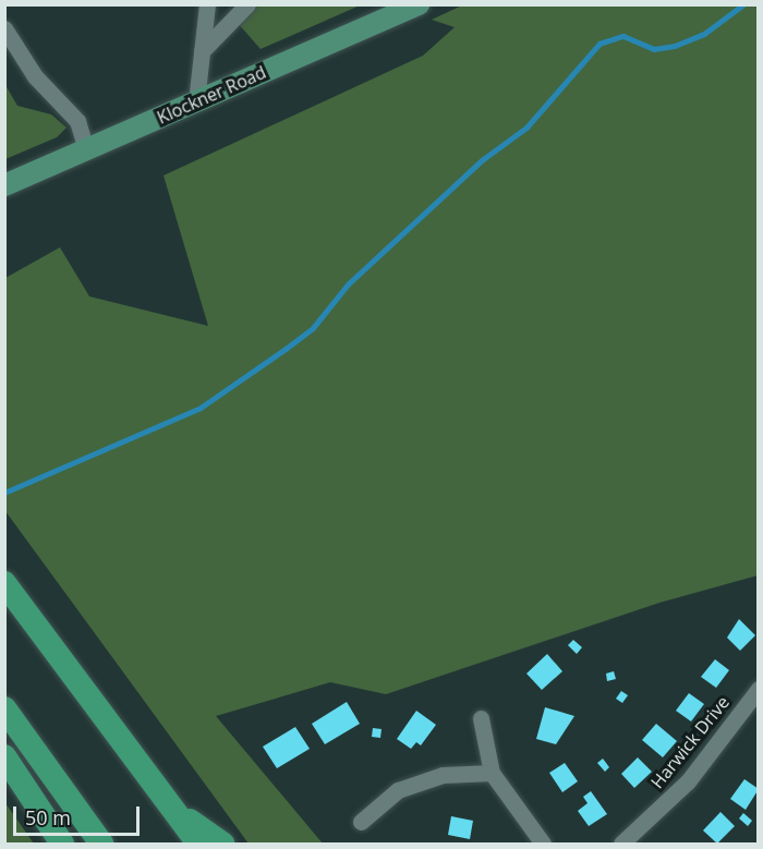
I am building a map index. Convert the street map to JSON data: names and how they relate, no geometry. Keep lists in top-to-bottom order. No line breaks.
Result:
{"streets":{"main road":["Klockner Road"],"street":["Harwick Drive"]},"scale_bar":"50 m"}
